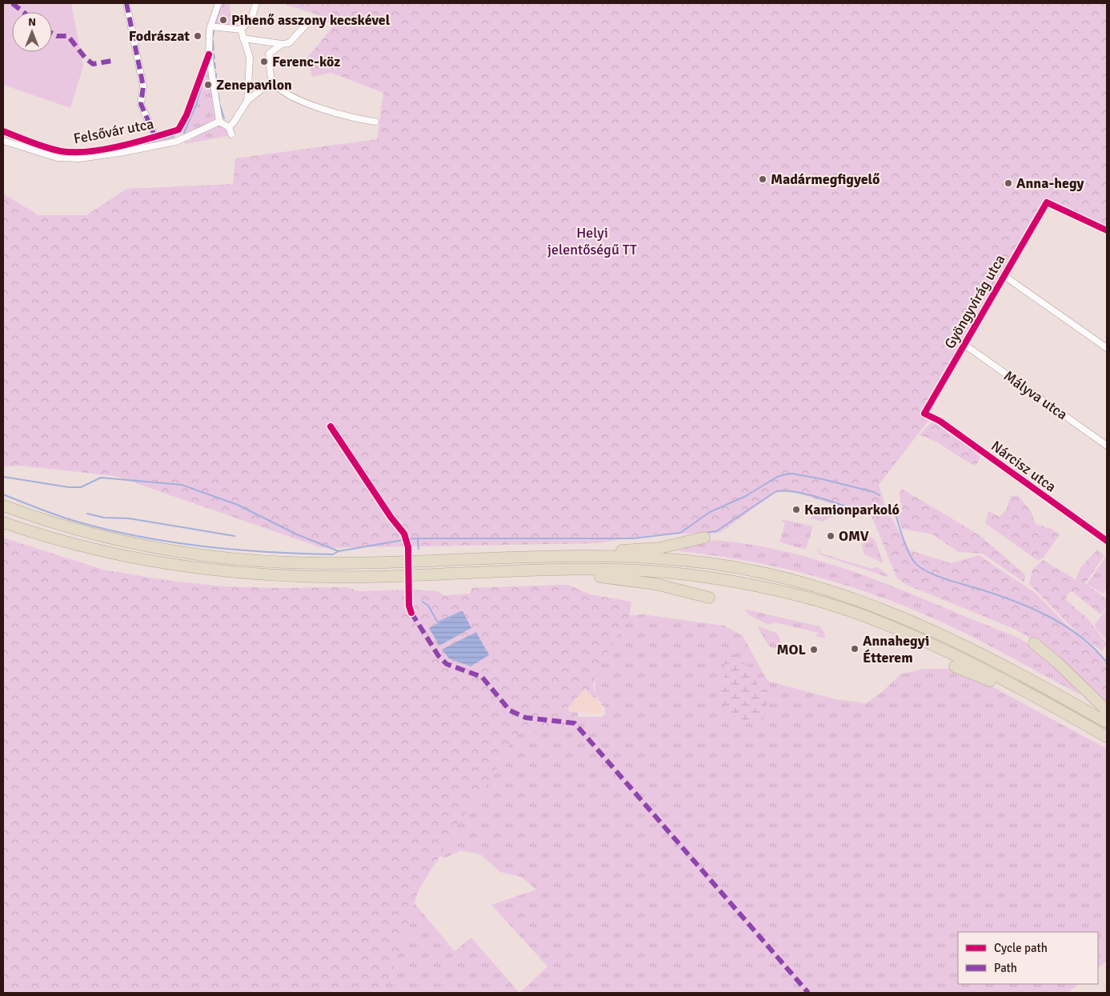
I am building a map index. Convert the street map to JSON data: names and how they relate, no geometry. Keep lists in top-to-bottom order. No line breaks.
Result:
{"streets":{"street":["Felsővár utca","Gyöngyvirág utca","Mályva utca","Nárcisz utca"]},"crossings":[["Gyöngyvirág utca","Mályva utca"],["Gyöngyvirág utca","Nárcisz utca"]],"parks":["Helyi jelentőségű TT"],"places":["Pihenő asszony kecskével","Fodrászat","Ferenc-köz","Zenepavilon","Madármegfigyelő","Anna-hegy","Kamionparkoló","OMV","Annahegyi Étterem","MOL"],"legend":["Cycle path","Path"],"north":"top"}
